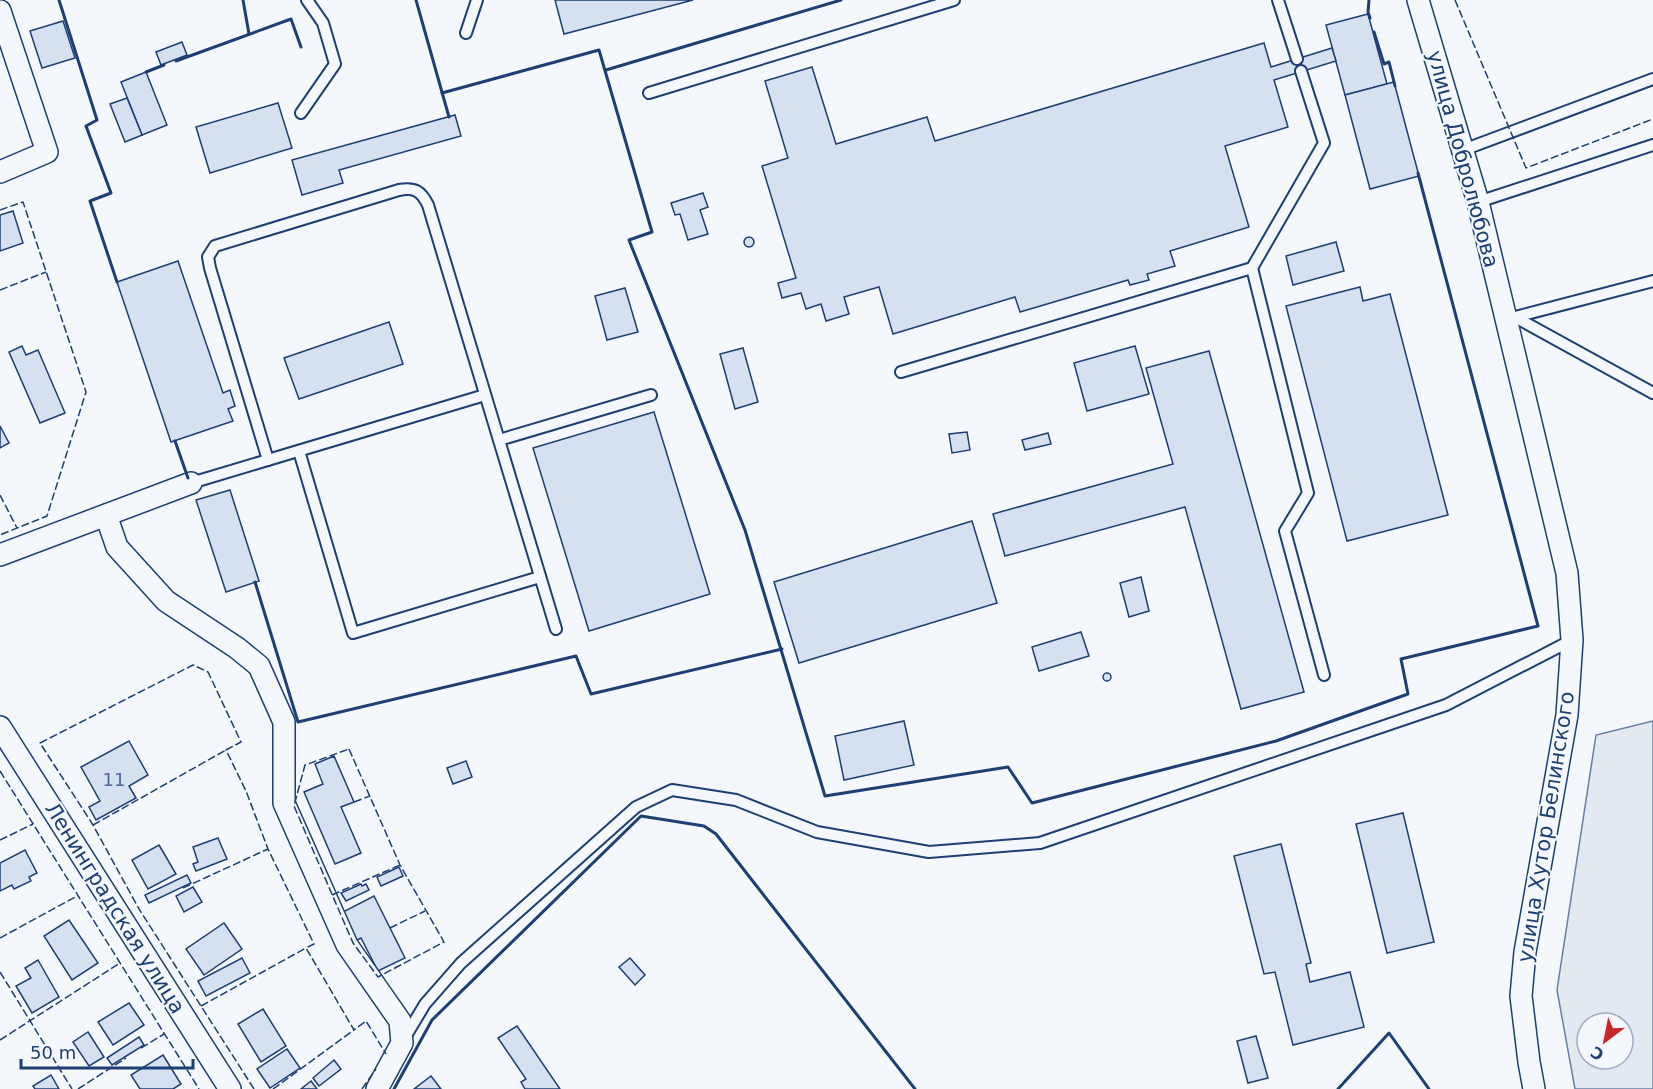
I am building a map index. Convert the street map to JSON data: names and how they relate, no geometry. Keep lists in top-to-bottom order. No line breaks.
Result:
{"streets":{"street":["улица Добролюбова","улица Хутор Белинского","Ленинградская улица"]},"crossings":[["улица Добролюбова","улица Хутор Белинского"]],"house_numbers":["11"],"scale_bar":"50 m","north":"bottom left"}
